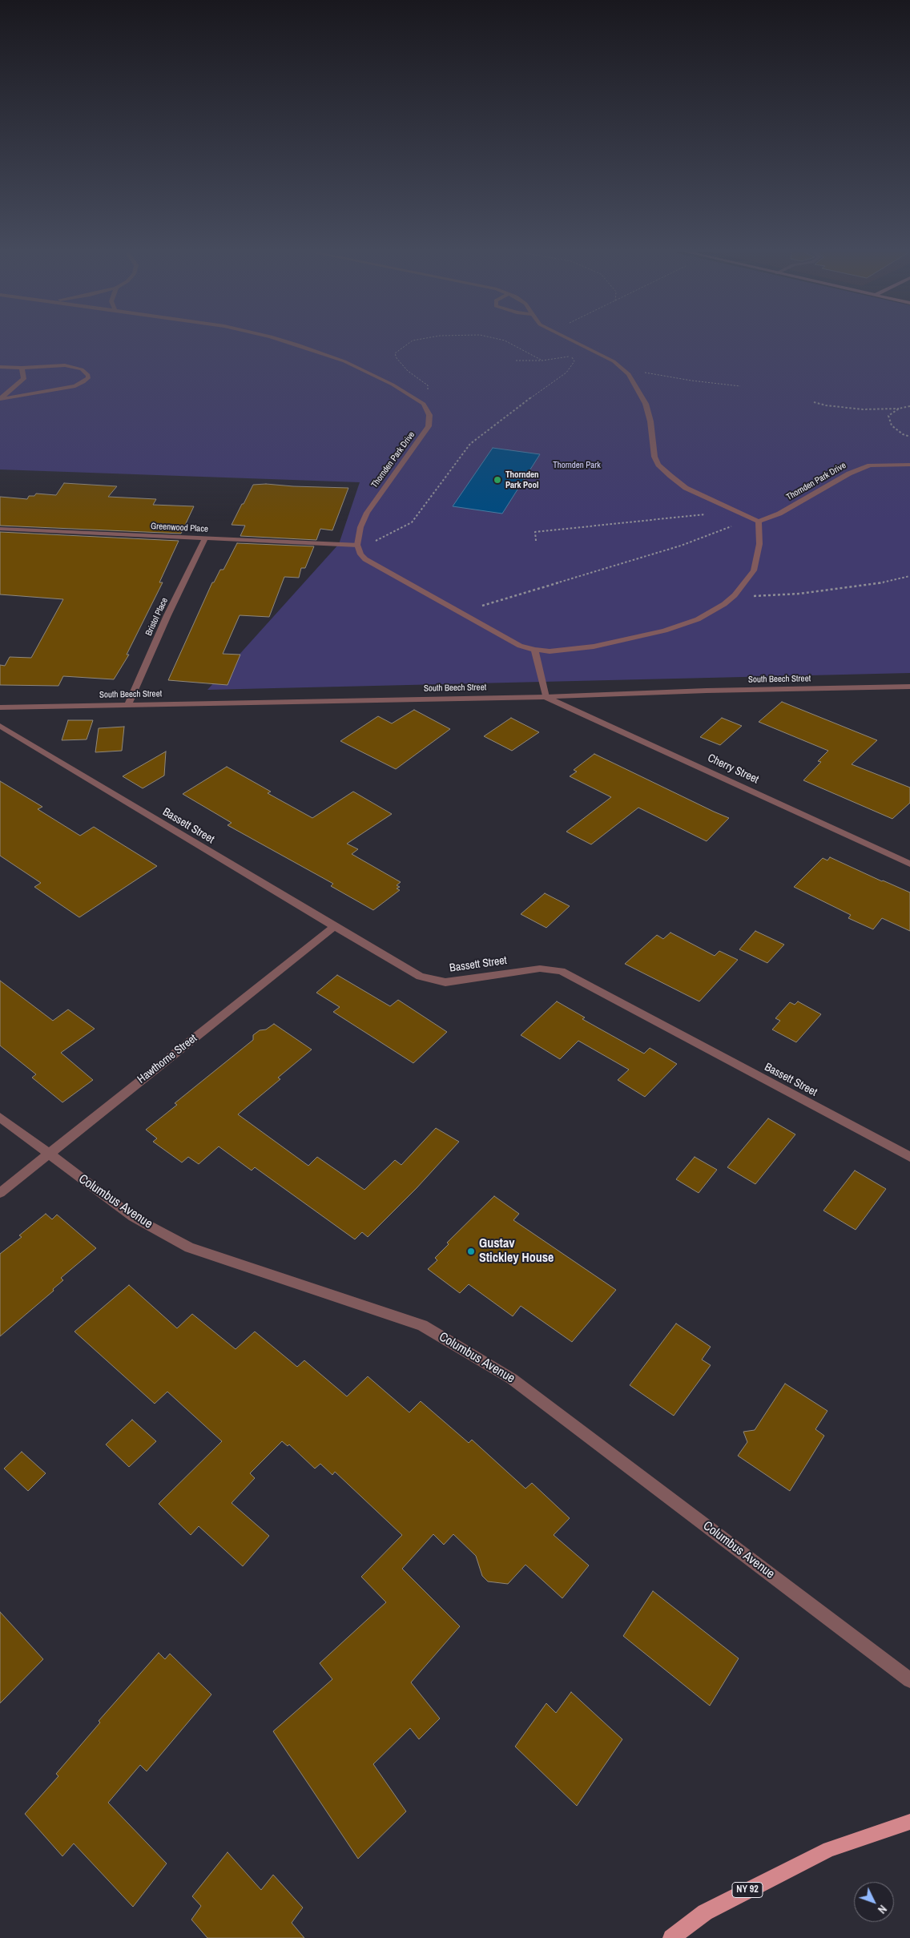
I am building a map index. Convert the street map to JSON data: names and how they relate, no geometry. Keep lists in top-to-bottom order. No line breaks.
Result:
{"streets":{"main road":["NY 92"],"street":["Thornden Park Drive","Greenwood Place","Bristol Place","South Beech Street","Cherry Street","Bassett Street","Hawthorne Street","Columbus Avenue"]},"crossings":[["Thornden Park Drive","Greenwood Place"],["Greenwood Place","Bristol Place"],["Bristol Place","South Beech Street"],["South Beech Street","Cherry Street"],["Bassett Street","Hawthorne Street"],["Hawthorne Street","Columbus Avenue"]],"parks":["Thornden Park"],"places":["Thornden Park Pool","Gustav Stickley House"],"north":"bottom right"}
